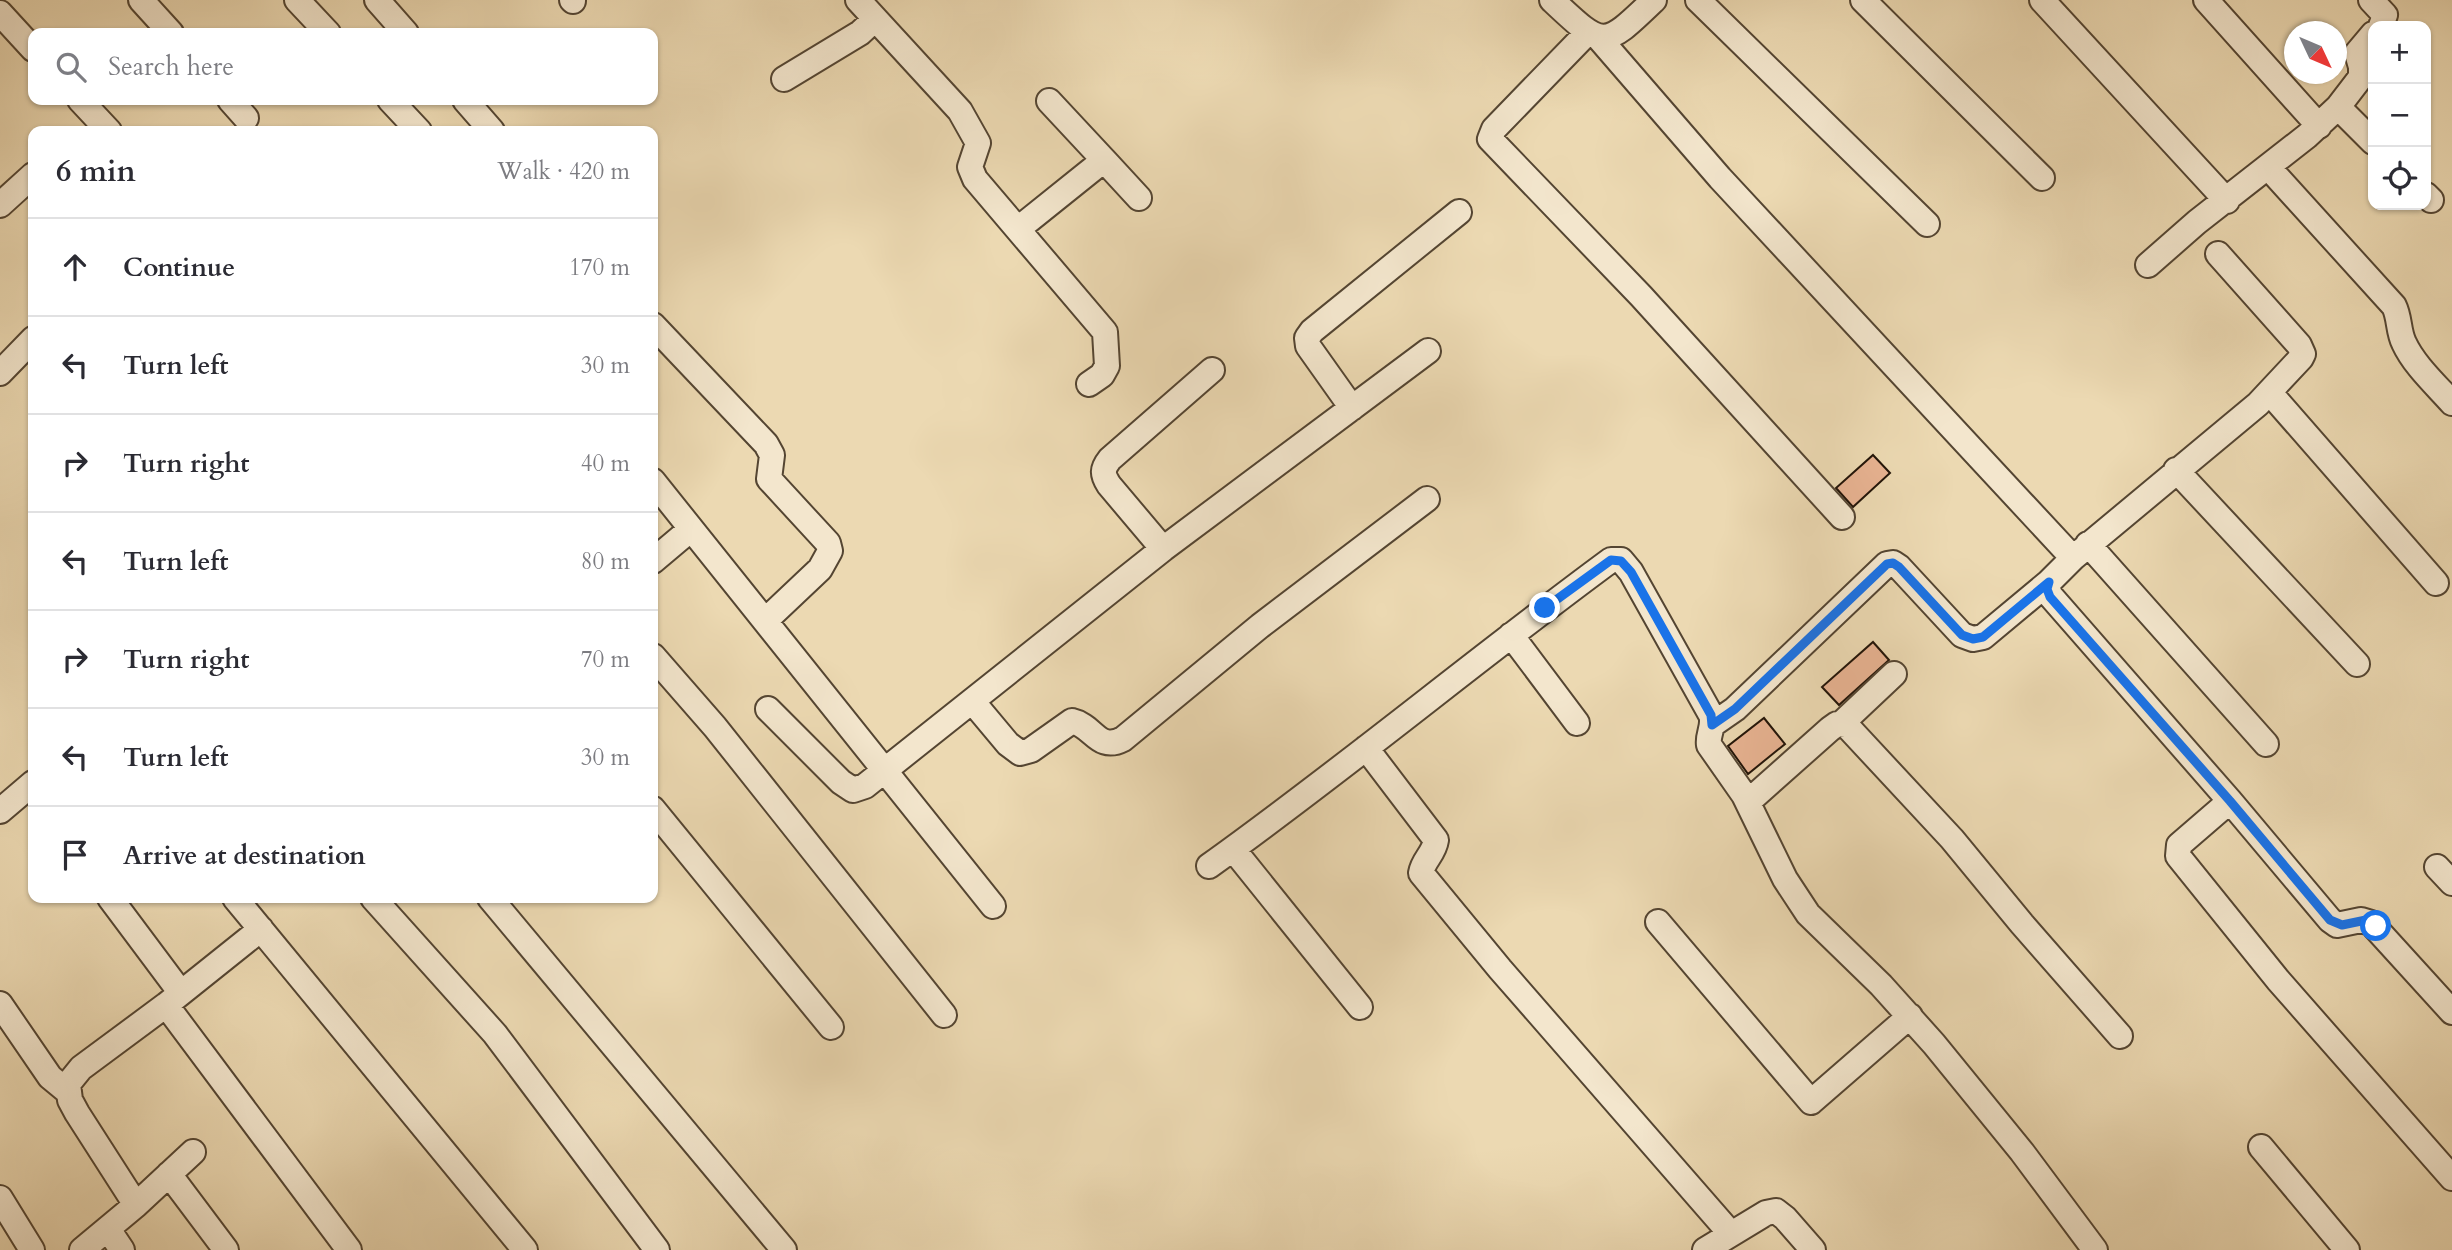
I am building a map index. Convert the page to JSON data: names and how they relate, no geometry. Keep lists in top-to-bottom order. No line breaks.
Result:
{"north":"bottom right","page":{"map_buttons":["+","−"],"search":"Search here","heading":["6 min","Walk · 420 m"],"list":[["Continue","170 m"],["Turn left","30 m"],["Turn right","40 m"],["Turn left","80 m"],["Turn right","70 m"],["Turn left","30 m"],"Arrive at destination"]}}
